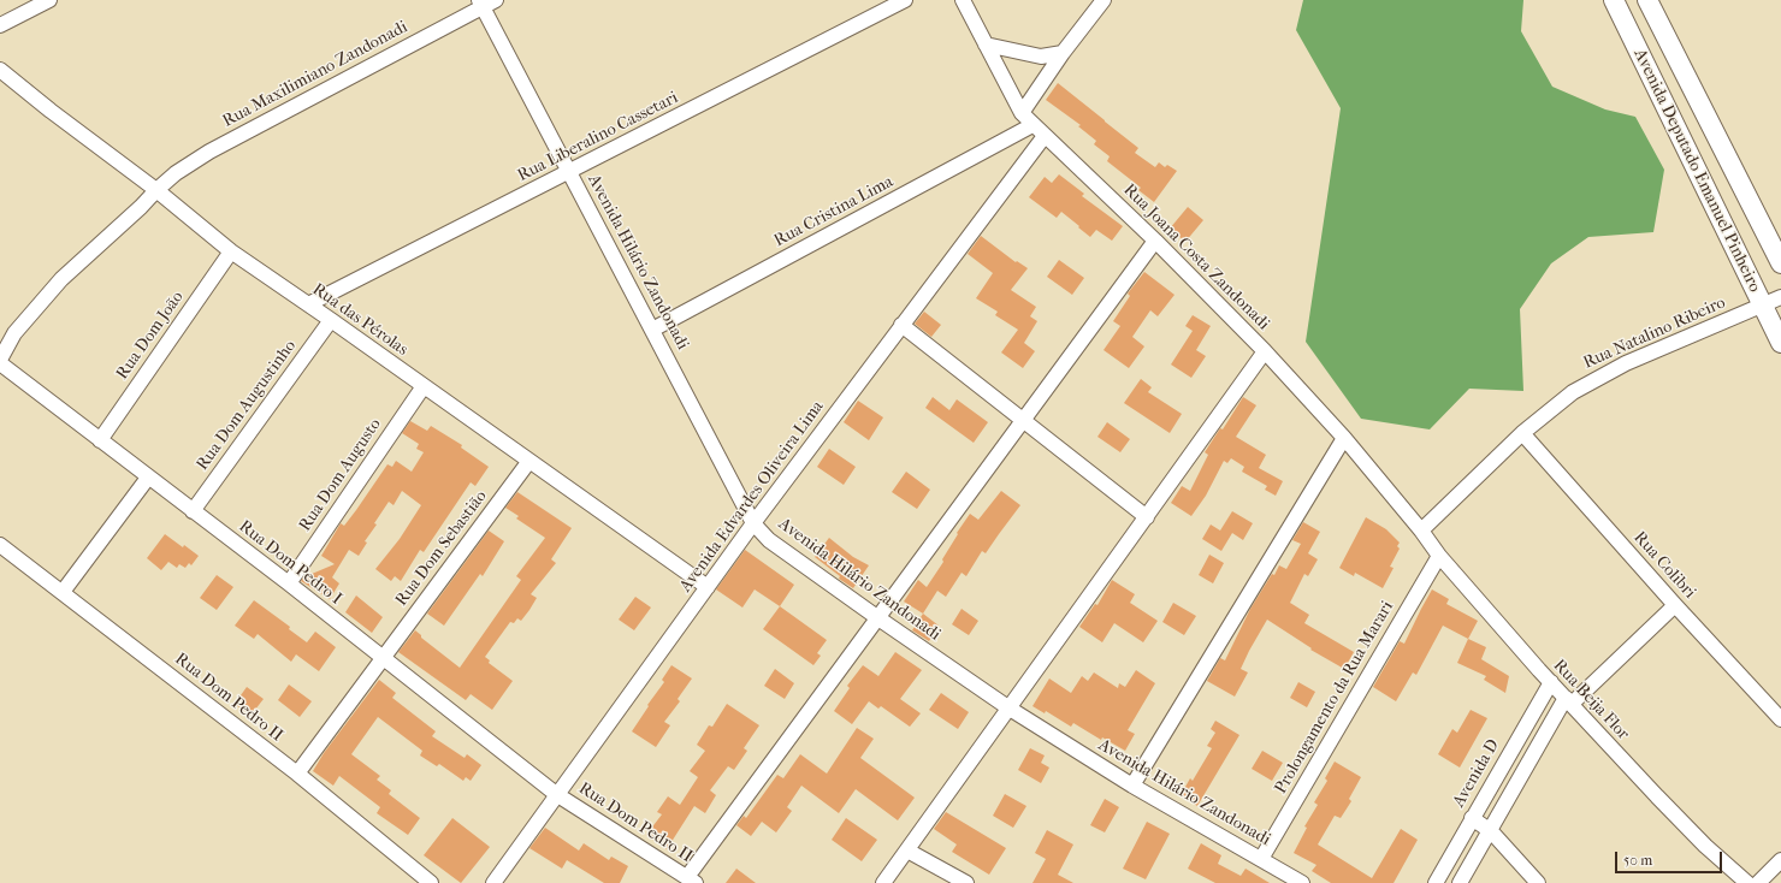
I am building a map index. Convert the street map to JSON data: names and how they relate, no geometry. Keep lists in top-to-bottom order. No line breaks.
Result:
{"streets":{"street":["Rua Maxilimiano Zandonadi","Rua Liberalino Cassetari","Avenida Deputado Emanuel Pinheiro","Rua Cristina Lima","Rua Joana Costa Zandonadi","Avenida Hilário Zandonadi","Rua das Pérolas","Rua Natalino Ribeiro","Rua Dom João","Rua Dom Augustinho","Rua Dom Augusto","Avenida Edvardes Oliveira Lima","Rua Dom Sebastião","Rua Dom Pedro I","Rua Colibri","Rua Dom Pedro II","Prolongamento da Rua Marari","Rua Beija Flor","Avenida D"]},"crossings":[["Rua Maxilimiano Zandonadi","Avenida Hilário Zandonadi"],["Rua Maxilimiano Zandonadi","Rua das Pérolas"],["Rua Maxilimiano Zandonadi","Rua Dom Pedro I"],["Rua Liberalino Cassetari","Avenida Hilário Zandonadi"],["Rua Liberalino Cassetari","Rua das Pérolas"],["Avenida Deputado Emanuel Pinheiro","Rua Natalino Ribeiro"],["Rua Cristina Lima","Rua Joana Costa Zandonadi"],["Rua Cristina Lima","Avenida Hilário Zandonadi"],["Rua Joana Costa Zandonadi","Rua Natalino Ribeiro"],["Rua Joana Costa Zandonadi","Avenida Edvardes Oliveira Lima"],["Rua Joana Costa Zandonadi","Rua Beija Flor"],["Avenida Hilário Zandonadi","Avenida Edvardes Oliveira Lima"],["Avenida Hilário Zandonadi","Prolongamento da Rua Marari"],["Rua das Pérolas","Rua Dom João"],["Rua das Pérolas","Rua Dom Augustinho"],["Rua das Pérolas","Rua Dom Augusto"],["Rua das Pérolas","Avenida Edvardes Oliveira Lima"],["Rua das Pérolas","Rua Dom Sebastião"],["Rua Natalino Ribeiro","Rua Colibri"],["Rua Natalino Ribeiro","Rua Beija Flor"],["Rua Dom João","Rua Dom Pedro I"],["Rua Dom Augustinho","Rua Dom Pedro I"],["Rua Dom Augusto","Rua Dom Pedro I"],["Avenida Edvardes Oliveira Lima","Rua Dom Pedro I"],["Avenida Edvardes Oliveira Lima","Rua Dom Pedro II"],["Rua Dom Sebastião","Rua Dom Pedro I"],["Rua Dom Sebastião","Rua Dom Pedro II"],["Rua Dom Pedro I","Rua Dom Pedro II"],["Prolongamento da Rua Marari","Rua Beija Flor"],["Rua Beija Flor","Avenida D"]],"scale_bar":"50 m"}
